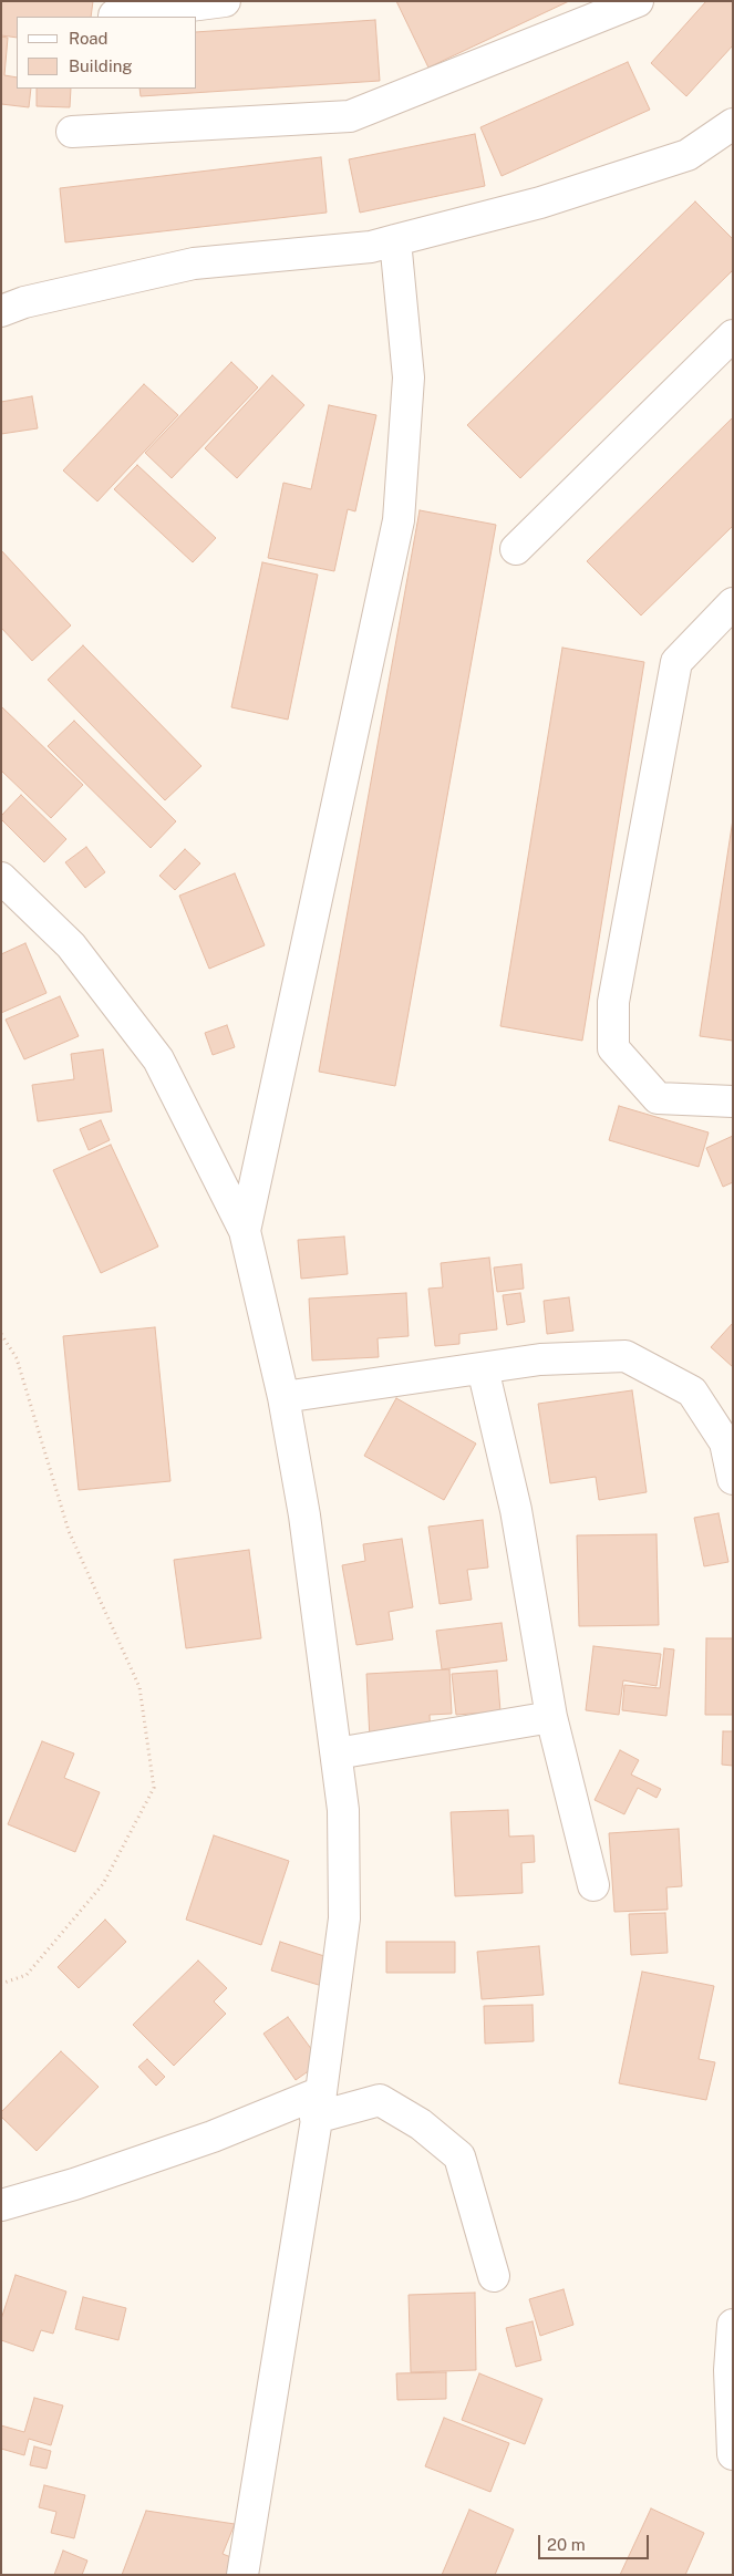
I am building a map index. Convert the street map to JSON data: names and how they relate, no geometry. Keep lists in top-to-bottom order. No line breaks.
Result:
{"legend":["Road","Building"],"scale_bar":"20 m"}
